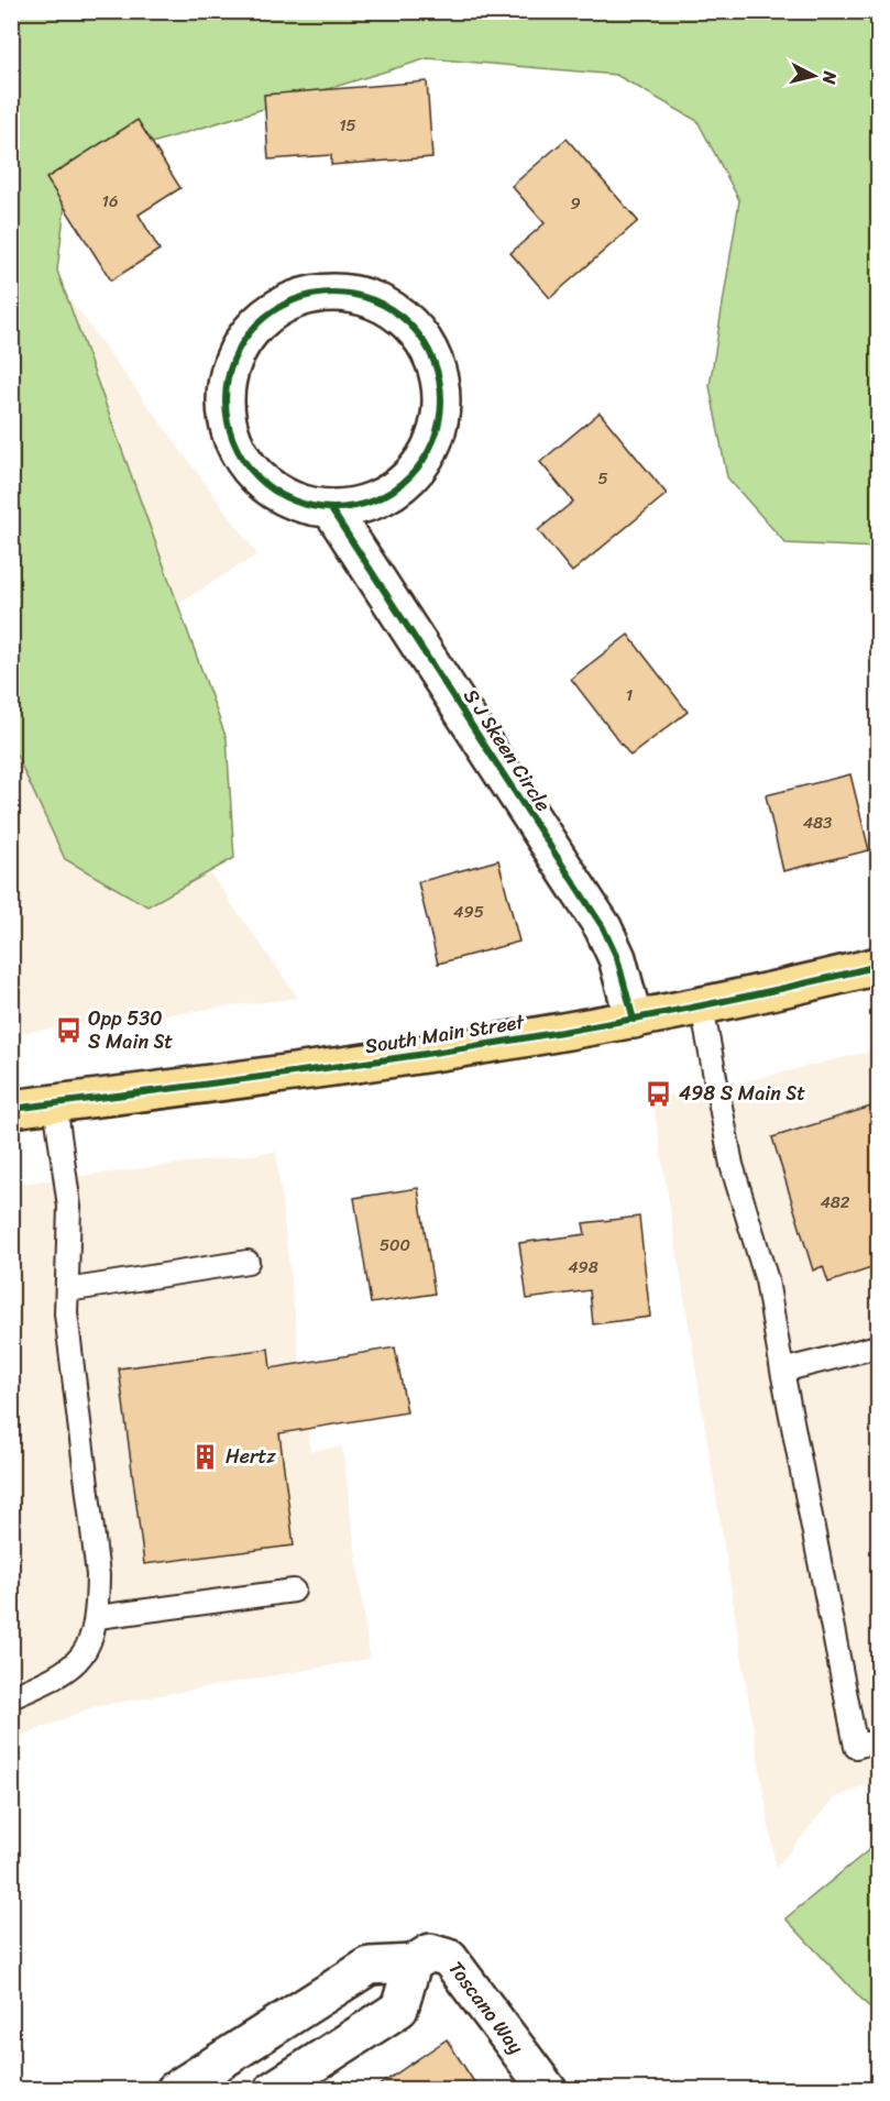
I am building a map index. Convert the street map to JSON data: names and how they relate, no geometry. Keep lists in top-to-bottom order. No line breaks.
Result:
{"streets":{"main road":["South Main Street"],"street":["S J Skeen Circle","Toscano Way"]},"crossings":[["S J Skeen Circle","South Main Street"]],"places":{"bus stop":["Opp 530 S Main St","498 S Main St"],"building":["Hertz"]},"house_numbers":["15","16","9","5","1","483","495","482","500","498"],"north":"right"}
